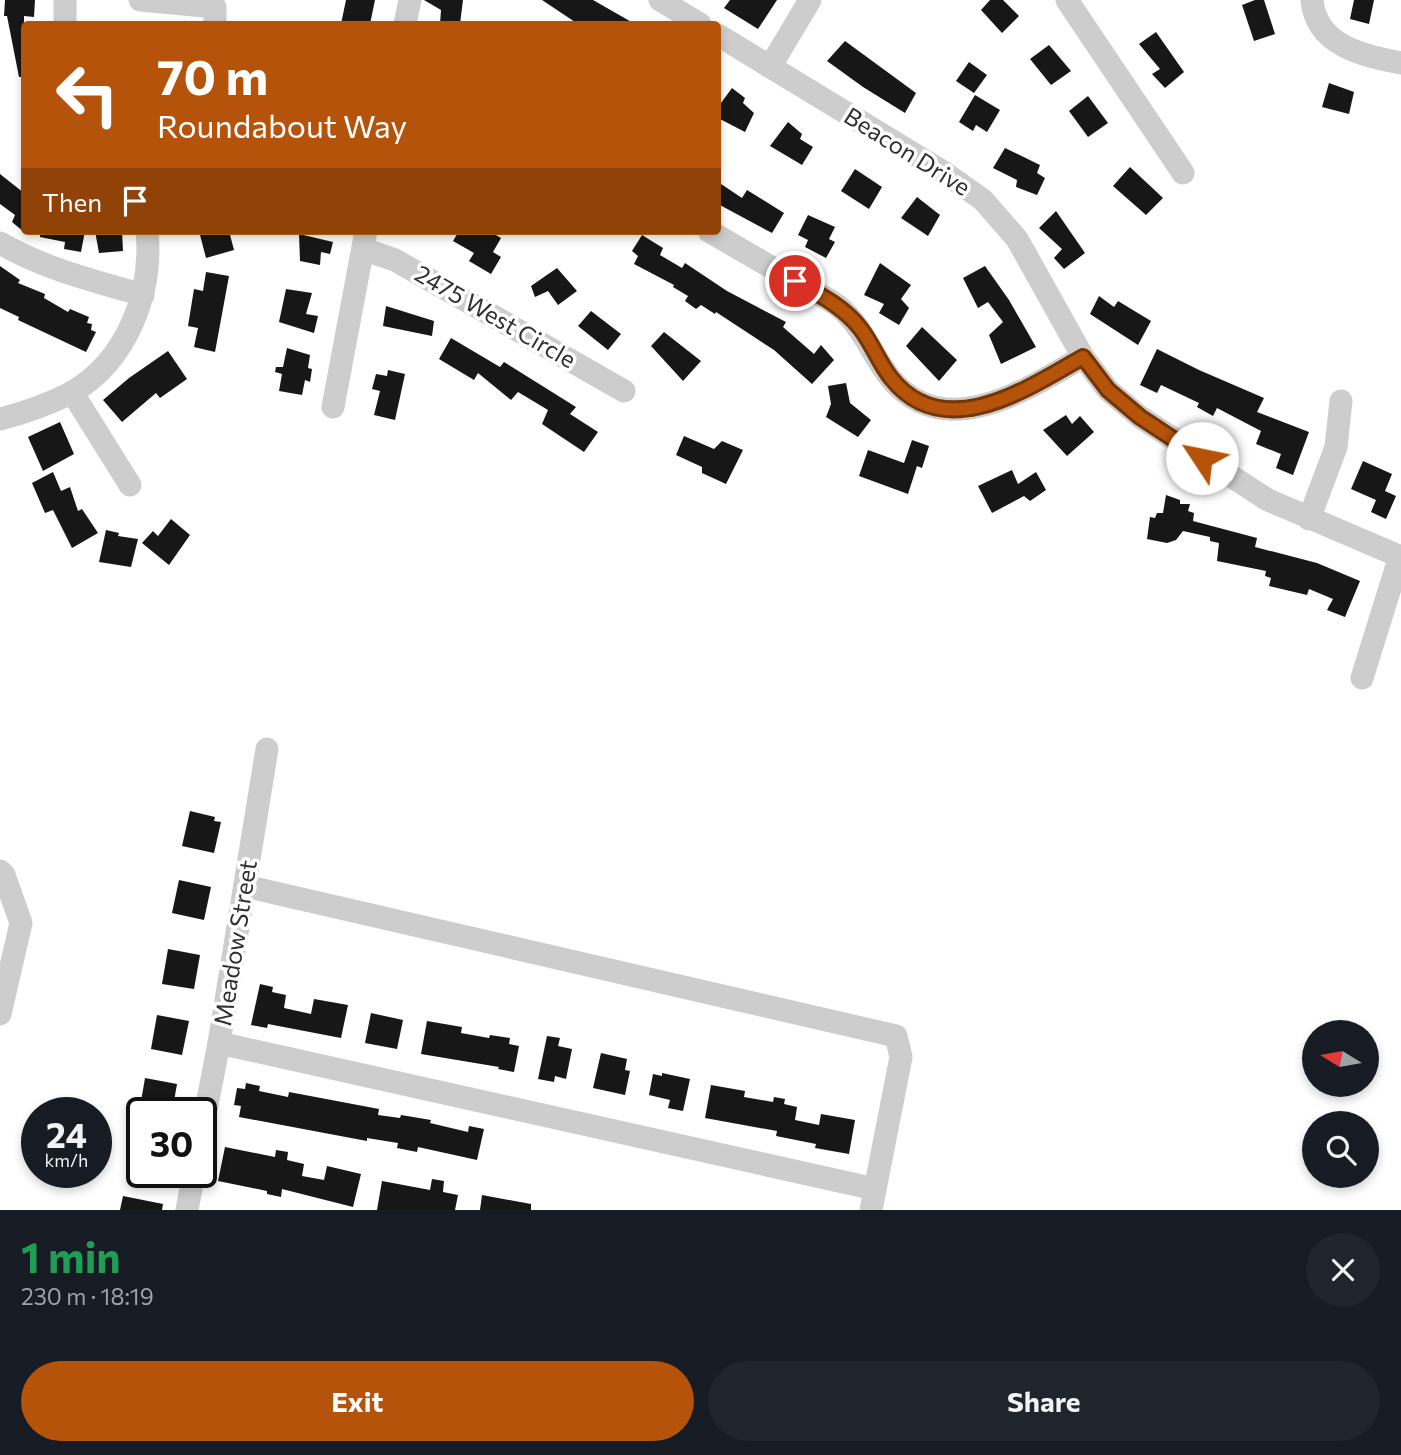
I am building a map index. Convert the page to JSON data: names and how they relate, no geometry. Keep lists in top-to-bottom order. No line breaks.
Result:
{"streets":{"street":["Beacon Drive","2475 West Circle","Meadow Street"]},"north":"left","page":{"turn":["70 m","Roundabout Way"],"then":"Then","speed":"24 km/h","limit":"30","heading":["1 min","230 m · 18:19"],"buttons":["Exit","Share"]}}
